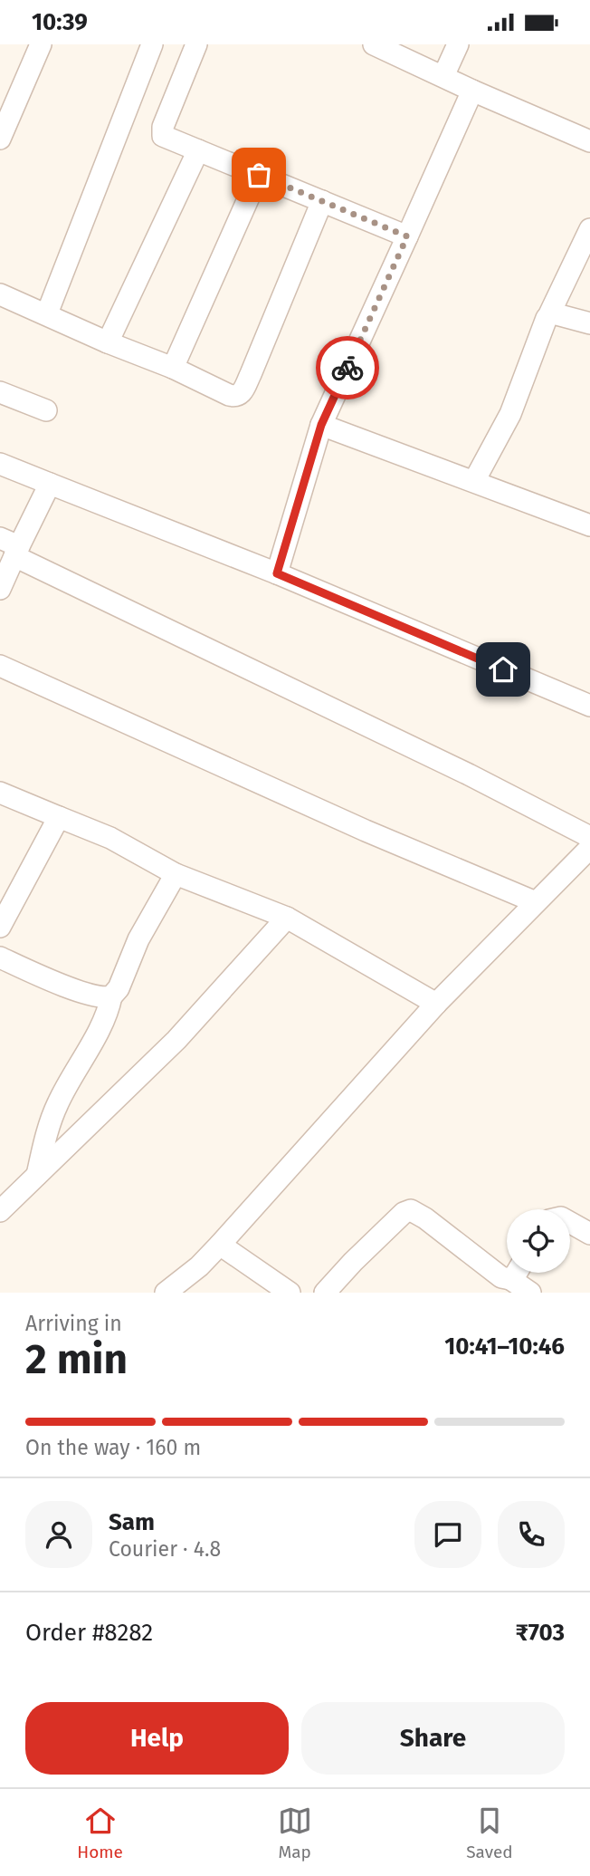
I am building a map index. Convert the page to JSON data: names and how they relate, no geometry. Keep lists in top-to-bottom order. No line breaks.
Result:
{"page":{"status":"10:39","heading":["2 min","Arriving in","10:41–10:46"],"panel":["Sam","Courier · 4.8","Order #8282","₹703"],"bar":"On the way · 160 m","buttons":["Help","Share"],"tabs":["Home","Map","Saved"]}}
